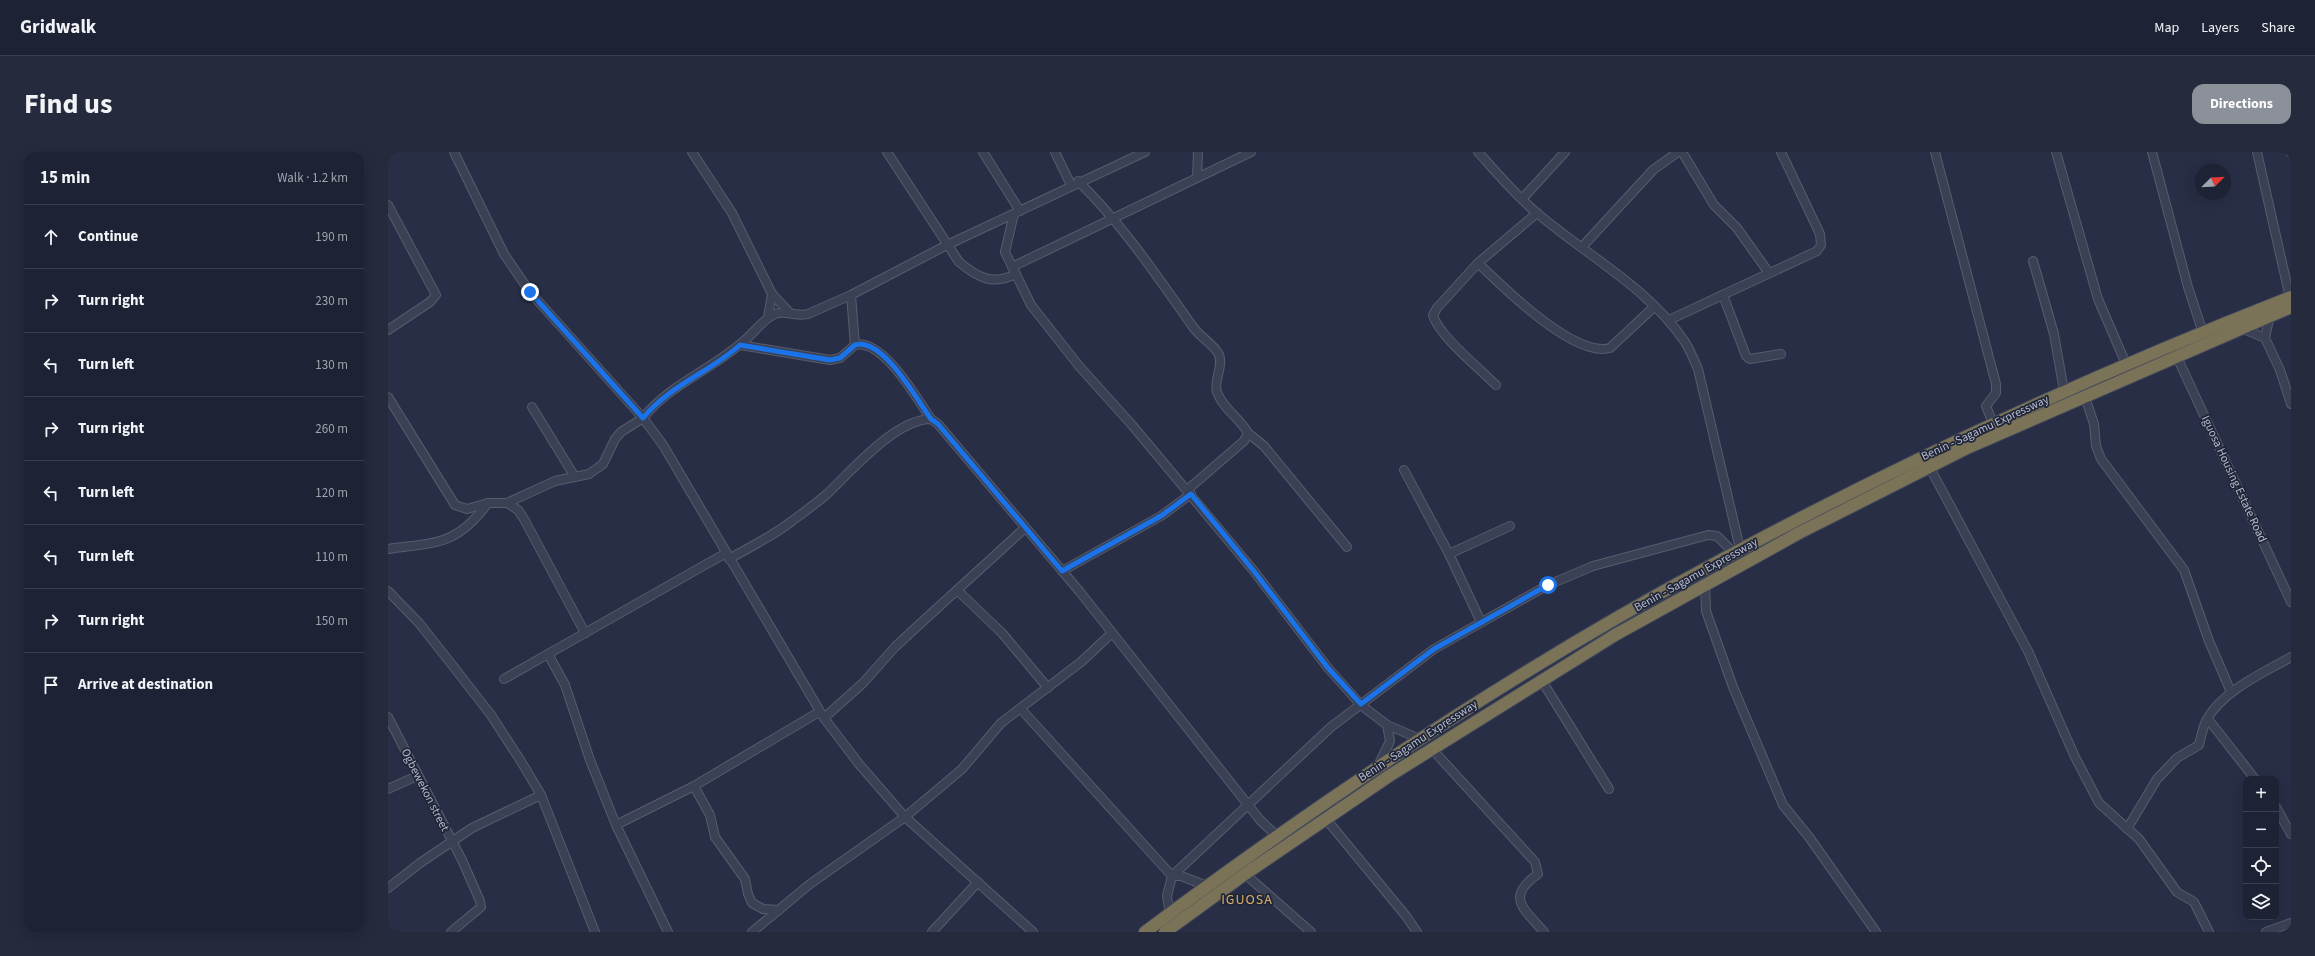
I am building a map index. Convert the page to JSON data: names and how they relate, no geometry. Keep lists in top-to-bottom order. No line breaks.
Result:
{"streets":{"highway":["Benin - Sagamu Expressway"],"street":["Iguosa Housing Estate Road","Ogbewekon street"]},"districts":["IGUOSA"],"north":"top right","page":{"header":"Gridwalk","nav":["Map","Layers","Share"],"title":"Find us","buttons":"Directions","heading":["15 min","Walk · 1.2 km"],"list":[["Continue","190 m"],["Turn right","230 m"],["Turn left","130 m"],["Turn right","260 m"],["Turn left","120 m"],["Turn left","110 m"],["Turn right","150 m"],"Arrive at destination"],"map_buttons":["+","−"]}}
